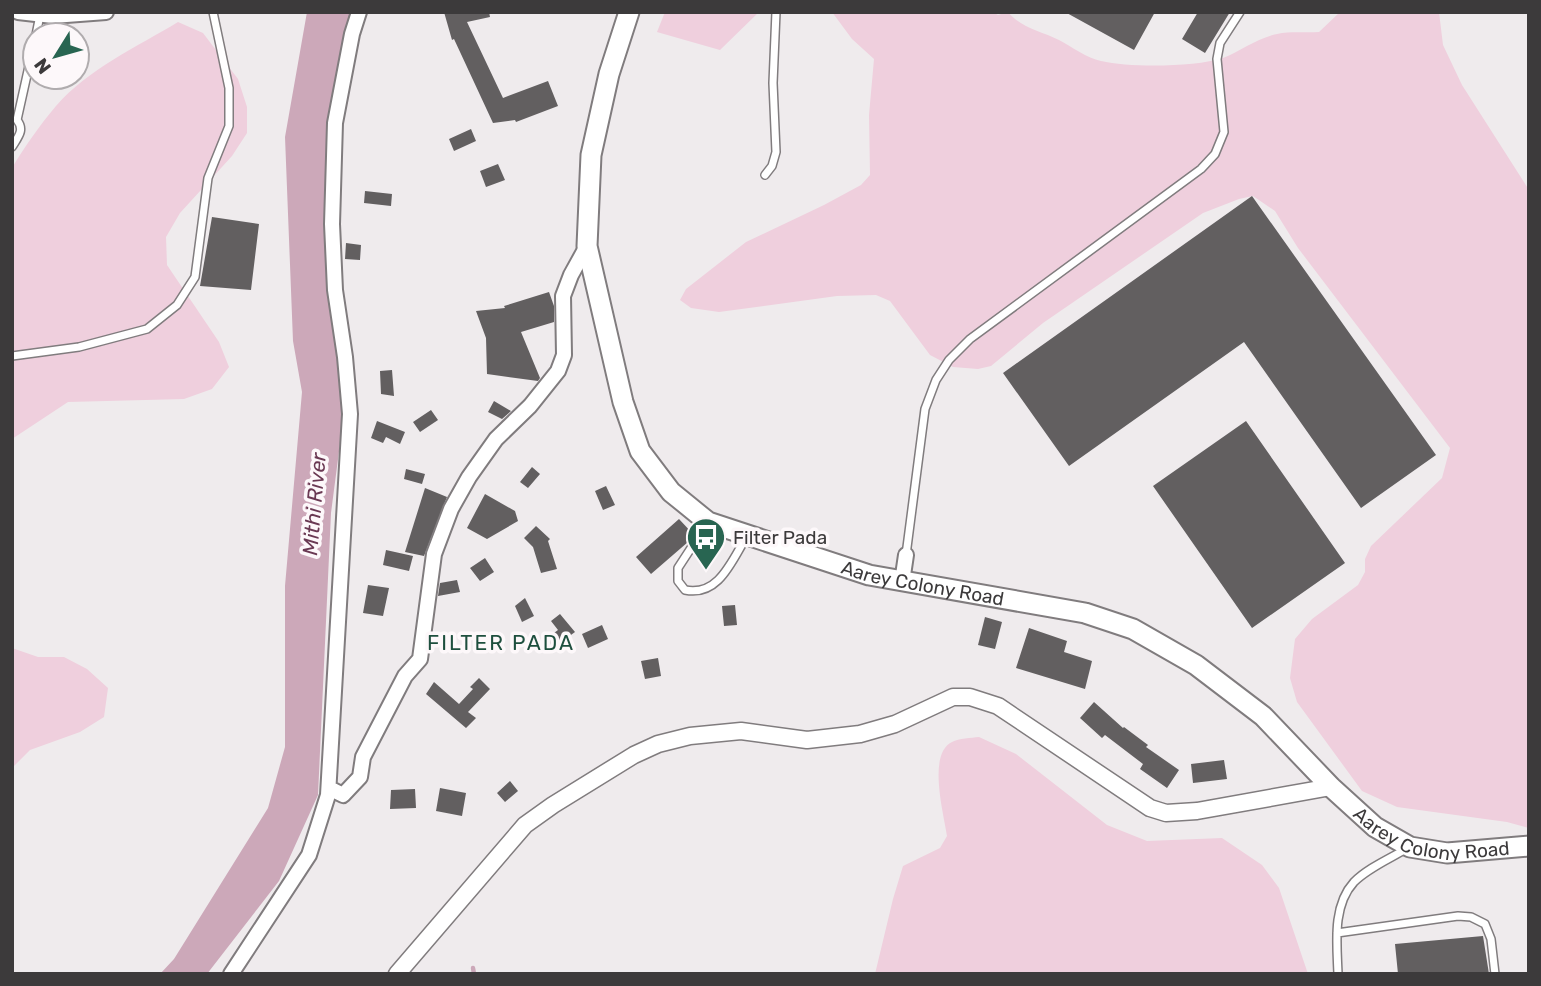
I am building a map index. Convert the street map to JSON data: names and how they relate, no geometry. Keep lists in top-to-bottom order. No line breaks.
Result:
{"streets":{"main road":["Aarey Colony Road"]},"districts":["FILTER PADA"],"water":["Mithi River"],"places":{"bus stop":["Filter Pada"]},"north":"bottom left"}
